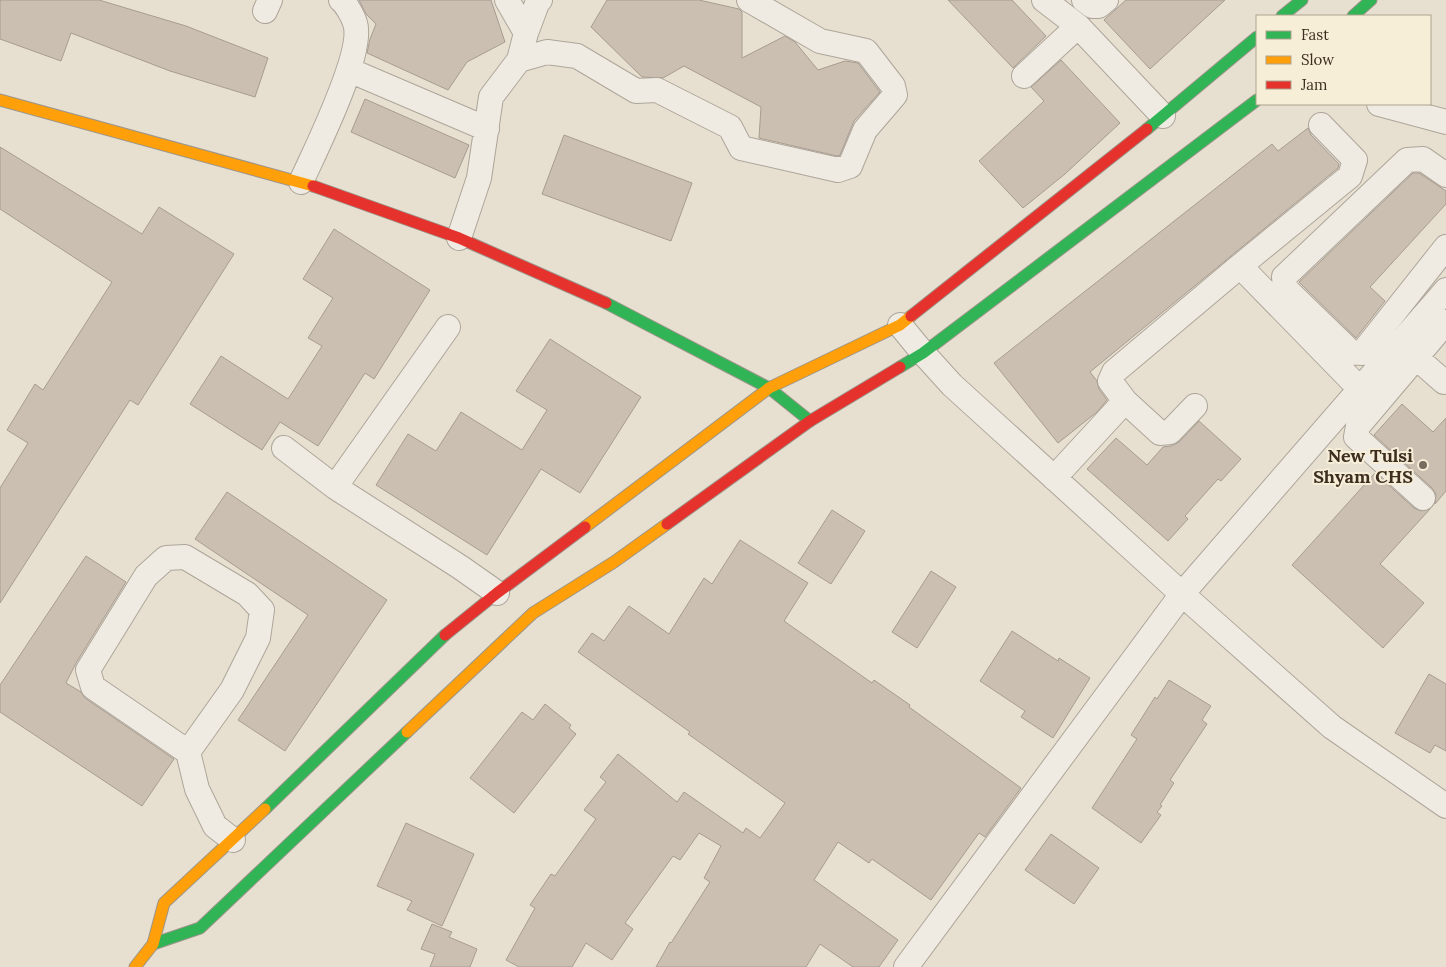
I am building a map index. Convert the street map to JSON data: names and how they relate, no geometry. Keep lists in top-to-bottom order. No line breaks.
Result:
{"places":["New Tulsi Shyam CHS"],"legend":["Fast","Slow","Jam"]}
